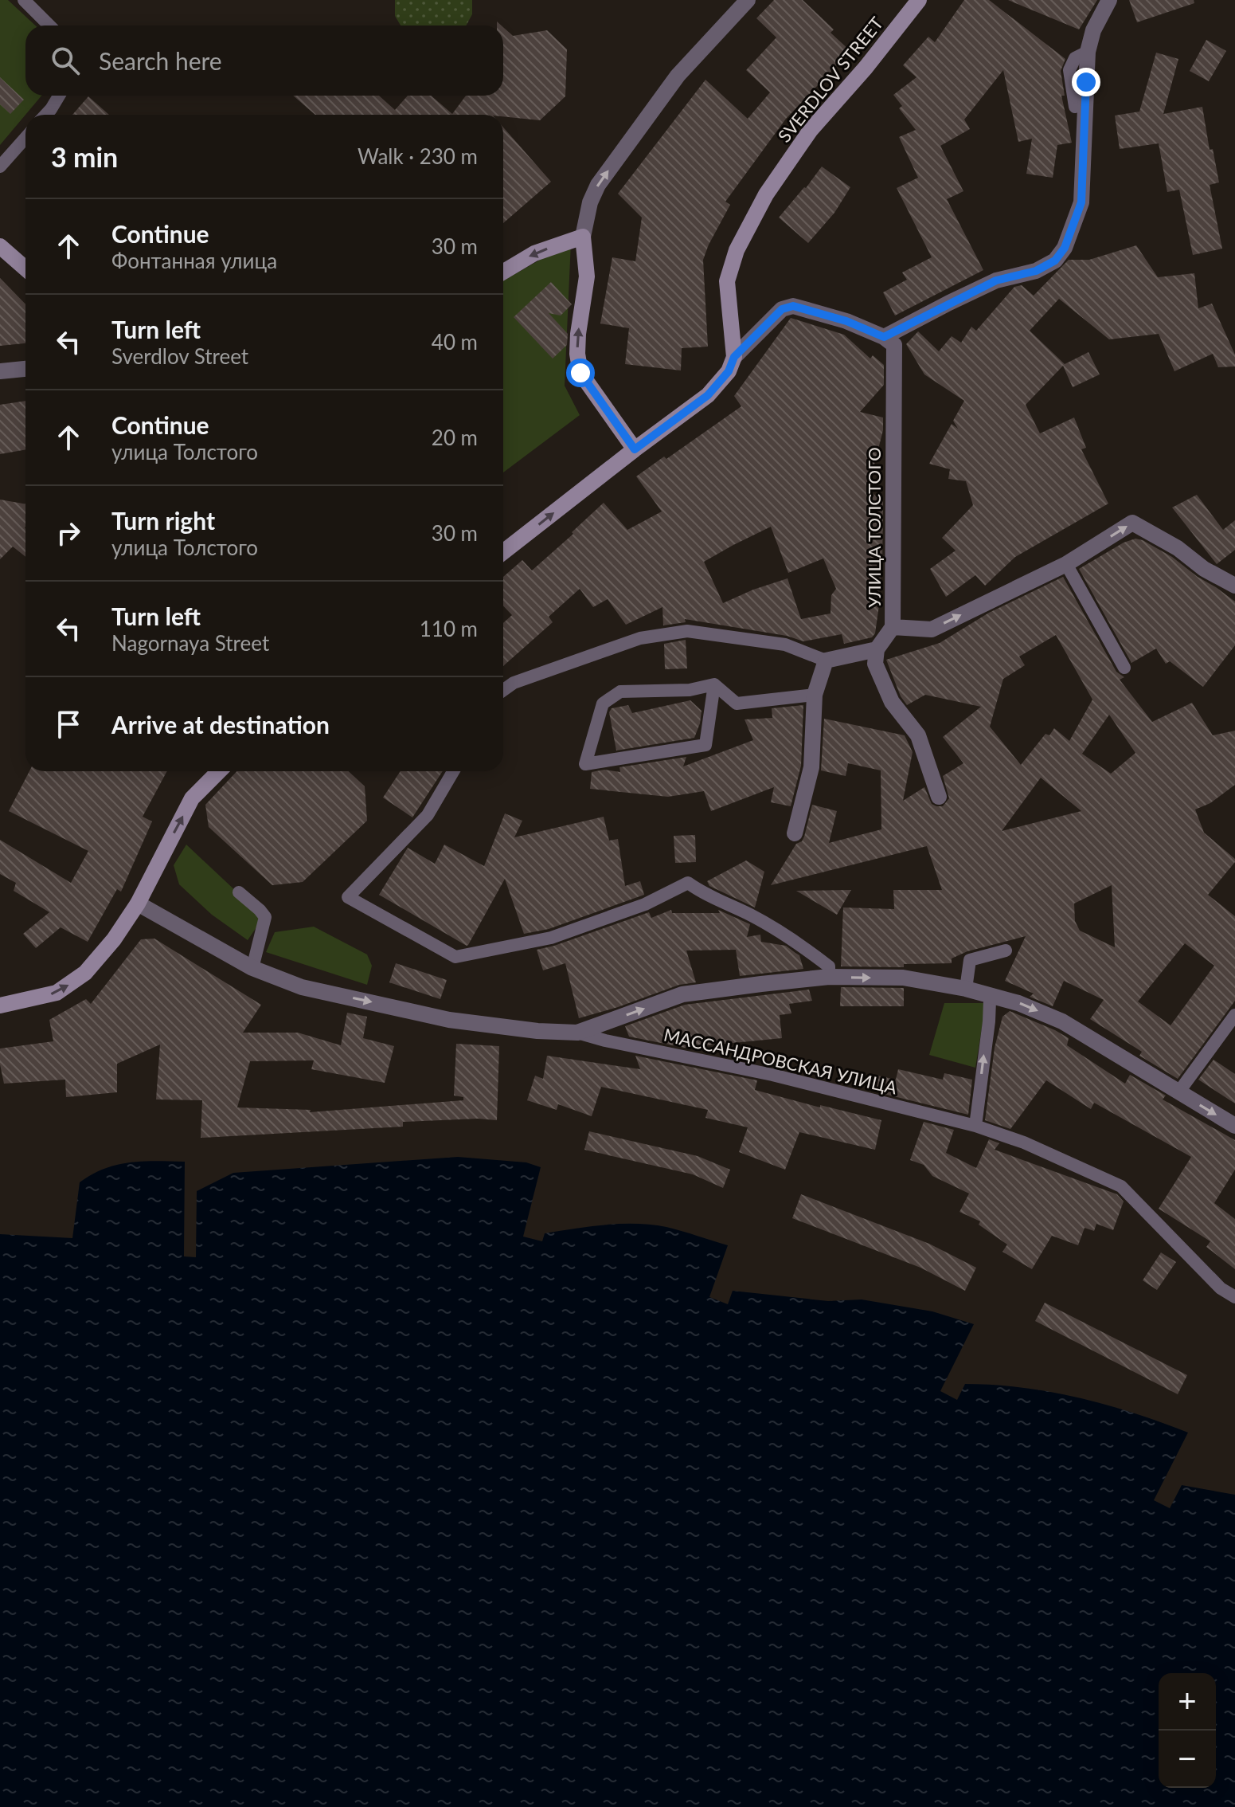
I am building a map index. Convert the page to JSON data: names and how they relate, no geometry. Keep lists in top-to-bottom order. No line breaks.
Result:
{"streets":{"main road":["SVERDLOV STREET"],"street":["УЛИЦА ТОЛСТОГО"],"lane":["МАССАНДРОВСКАЯ УЛИЦА"]},"page":{"search":"Search here","heading":["3 min","Walk · 230 m"],"list":[["Continue","Фонтанная улица","30 m"],["Turn left","Sverdlov Street","40 m"],["Continue","улица Толстого","20 m"],["Turn right","улица Толстого","30 m"],["Turn left","Nagornaya Street","110 m"],"Arrive at destination"],"map_buttons":["+","−"]}}
